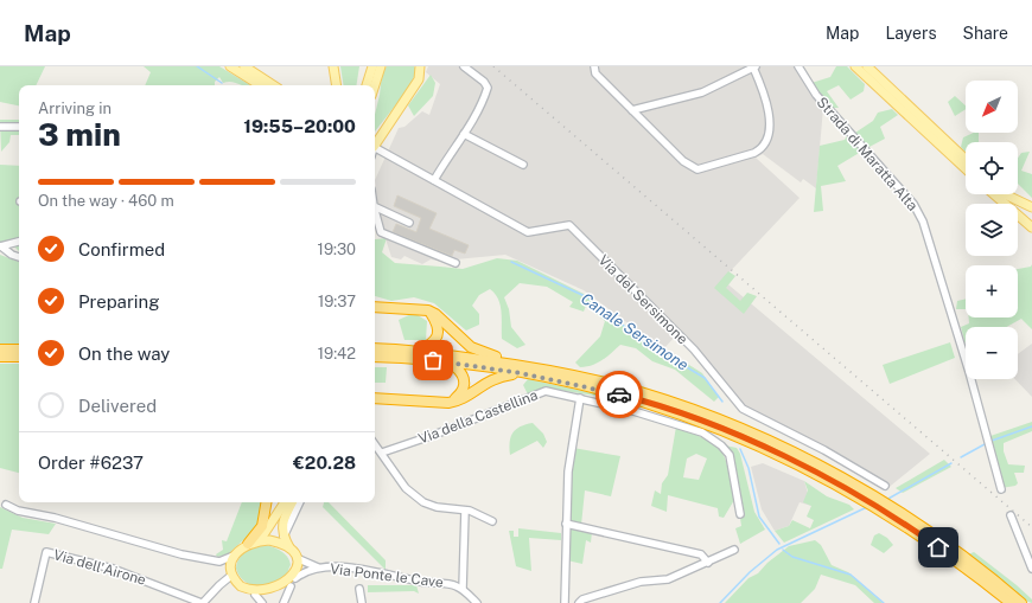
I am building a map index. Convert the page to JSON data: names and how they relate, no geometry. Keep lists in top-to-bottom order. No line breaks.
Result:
{"streets":{"street":["Strada di Maratta Alta","Via del Sersimone","Via della Castellina","Via dell'Airone","Via Ponte le Cave"]},"water":["Canale Sersimone"],"north":"bottom left","page":{"header":"Map","nav":["Map","Layers","Share"],"map_buttons":["+","−"],"heading":["3 min","Arriving in","19:55–20:00"],"panel":["Order #6237","€20.28"],"bar":"On the way · 460 m","list":[["Confirmed","19:30"],["Preparing","19:37"],["On the way","19:42"],"Delivered"]}}
